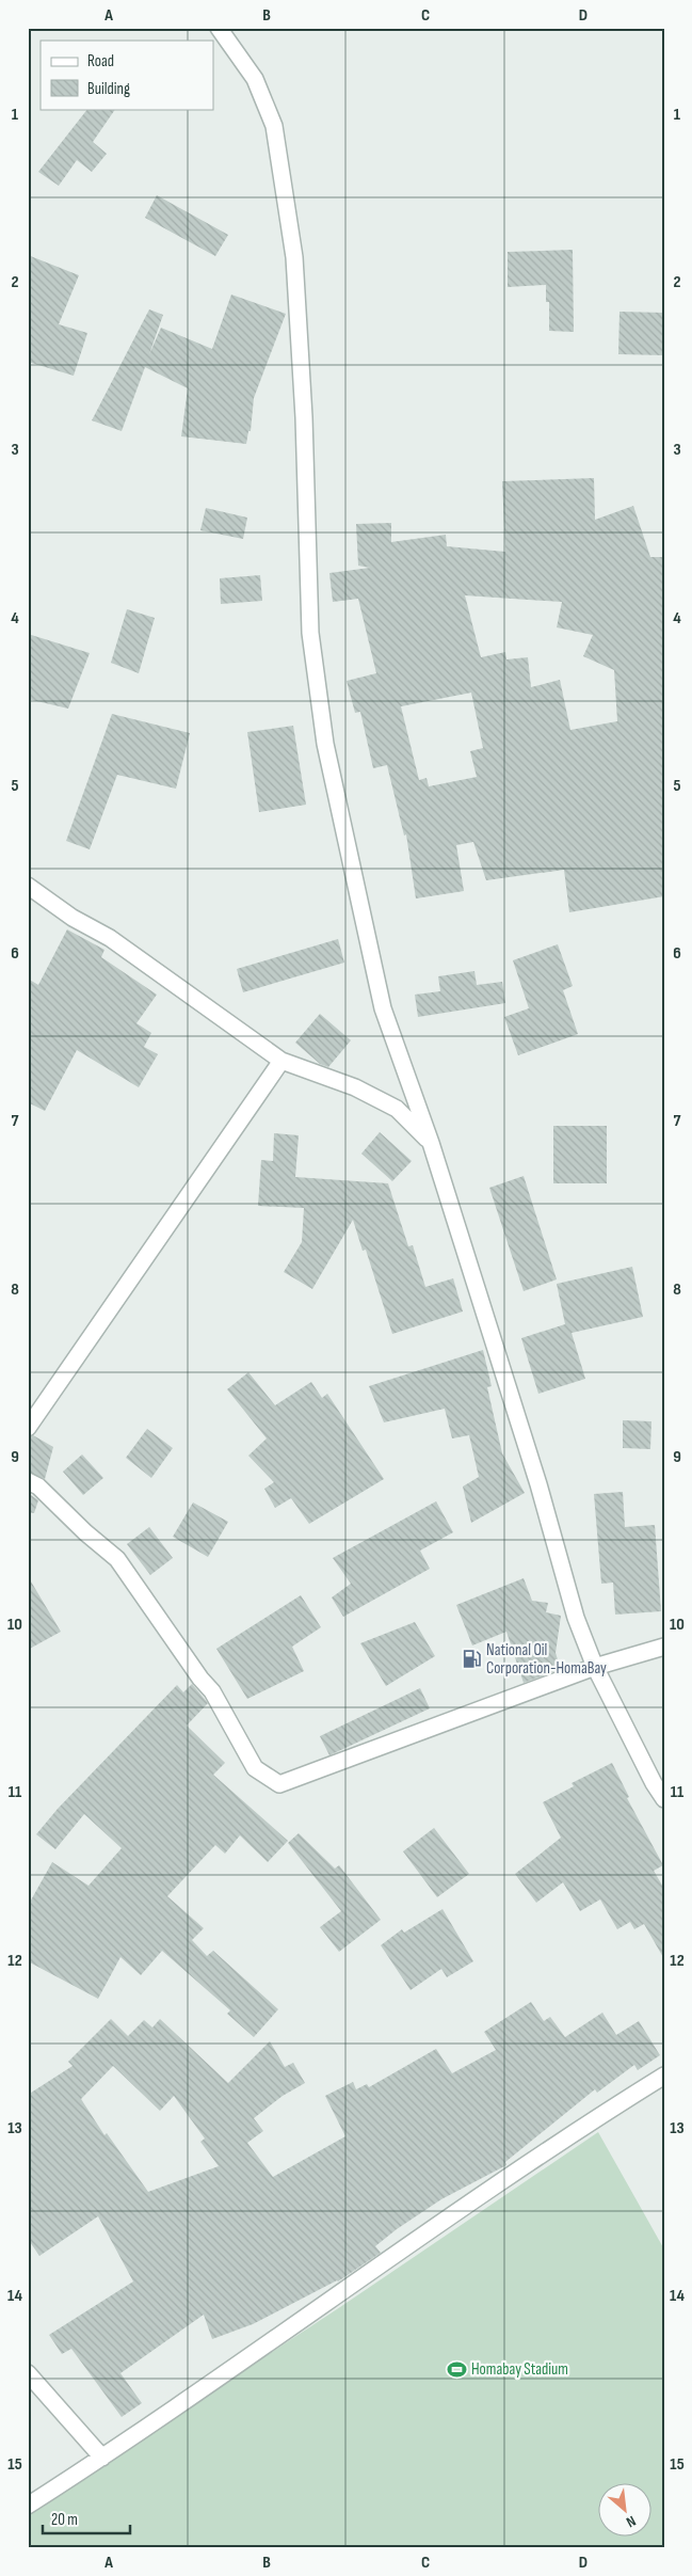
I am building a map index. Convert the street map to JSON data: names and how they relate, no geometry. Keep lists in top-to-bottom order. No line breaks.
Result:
{"places":{"fuel station":["National Oil Corporation-HomaBay"],"sports":["Homabay Stadium"]},"legend":["Road","Building"],"scale_bar":"20 m","north":"bottom right","grid":{"columns":["A","B","C","D"],"rows":["1","2","3","4","5","6","7","8","9","10","11","12","13","14","15"]}}
